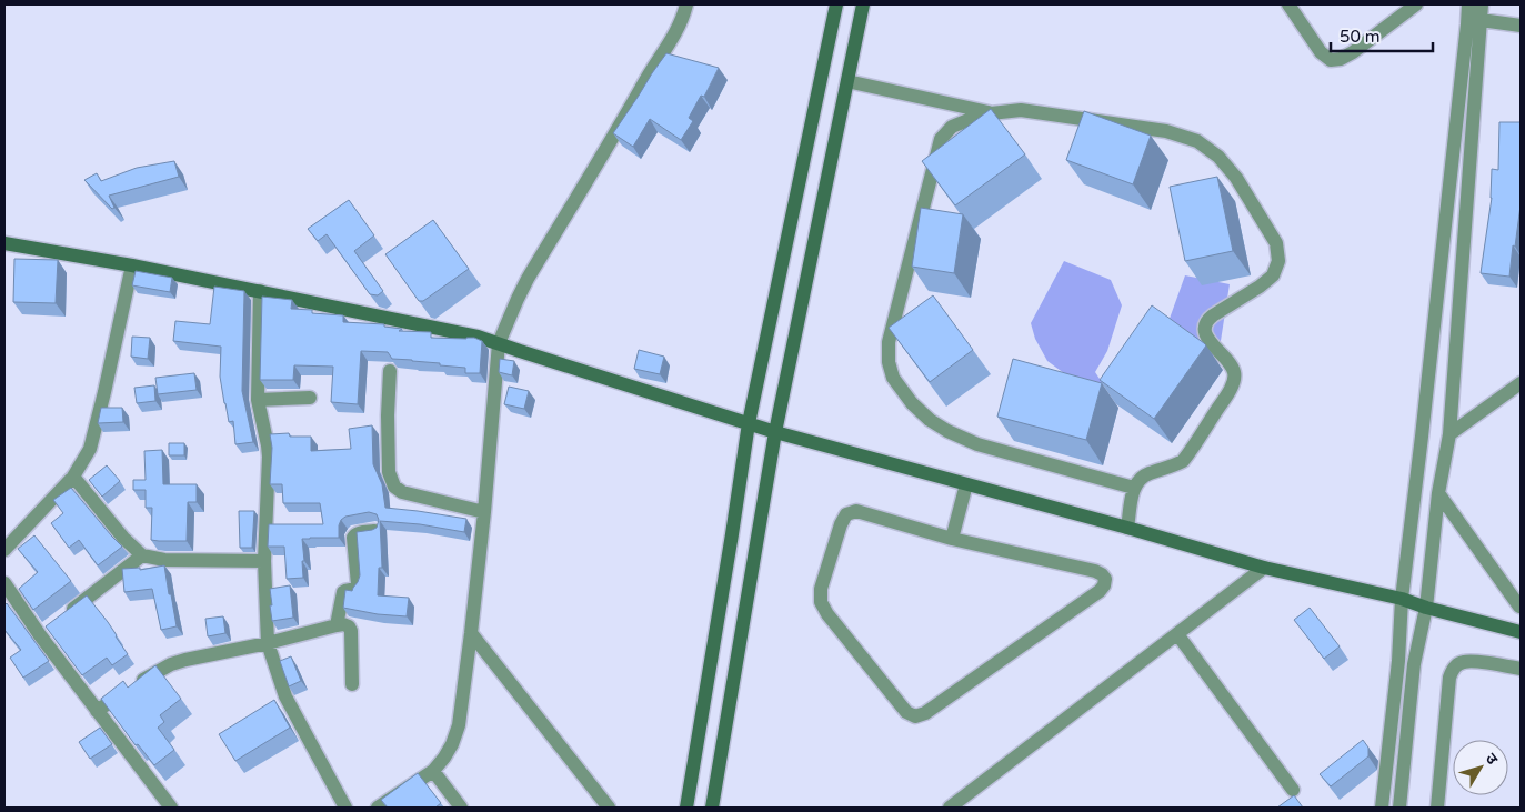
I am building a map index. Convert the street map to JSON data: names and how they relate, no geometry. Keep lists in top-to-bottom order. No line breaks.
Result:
{"scale_bar":"50 m","north":"top right"}
